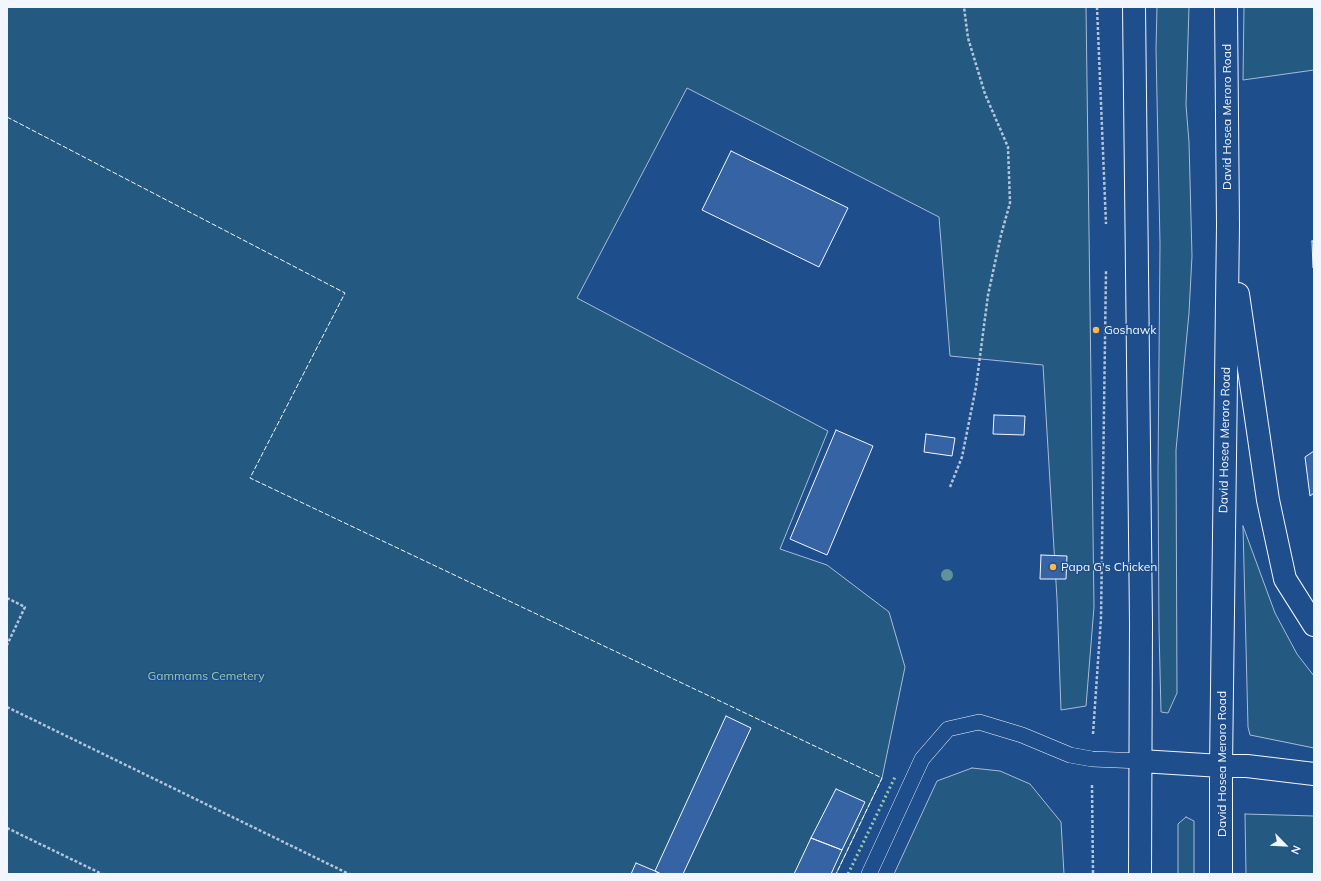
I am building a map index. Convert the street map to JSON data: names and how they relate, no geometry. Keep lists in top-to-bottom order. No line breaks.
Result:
{"streets":{"main road":["David Hosea Meroro Road"]},"parks":["Gammams Cemetery"],"places":["Goshawk","Papa G's Chicken"],"north":"bottom right"}
